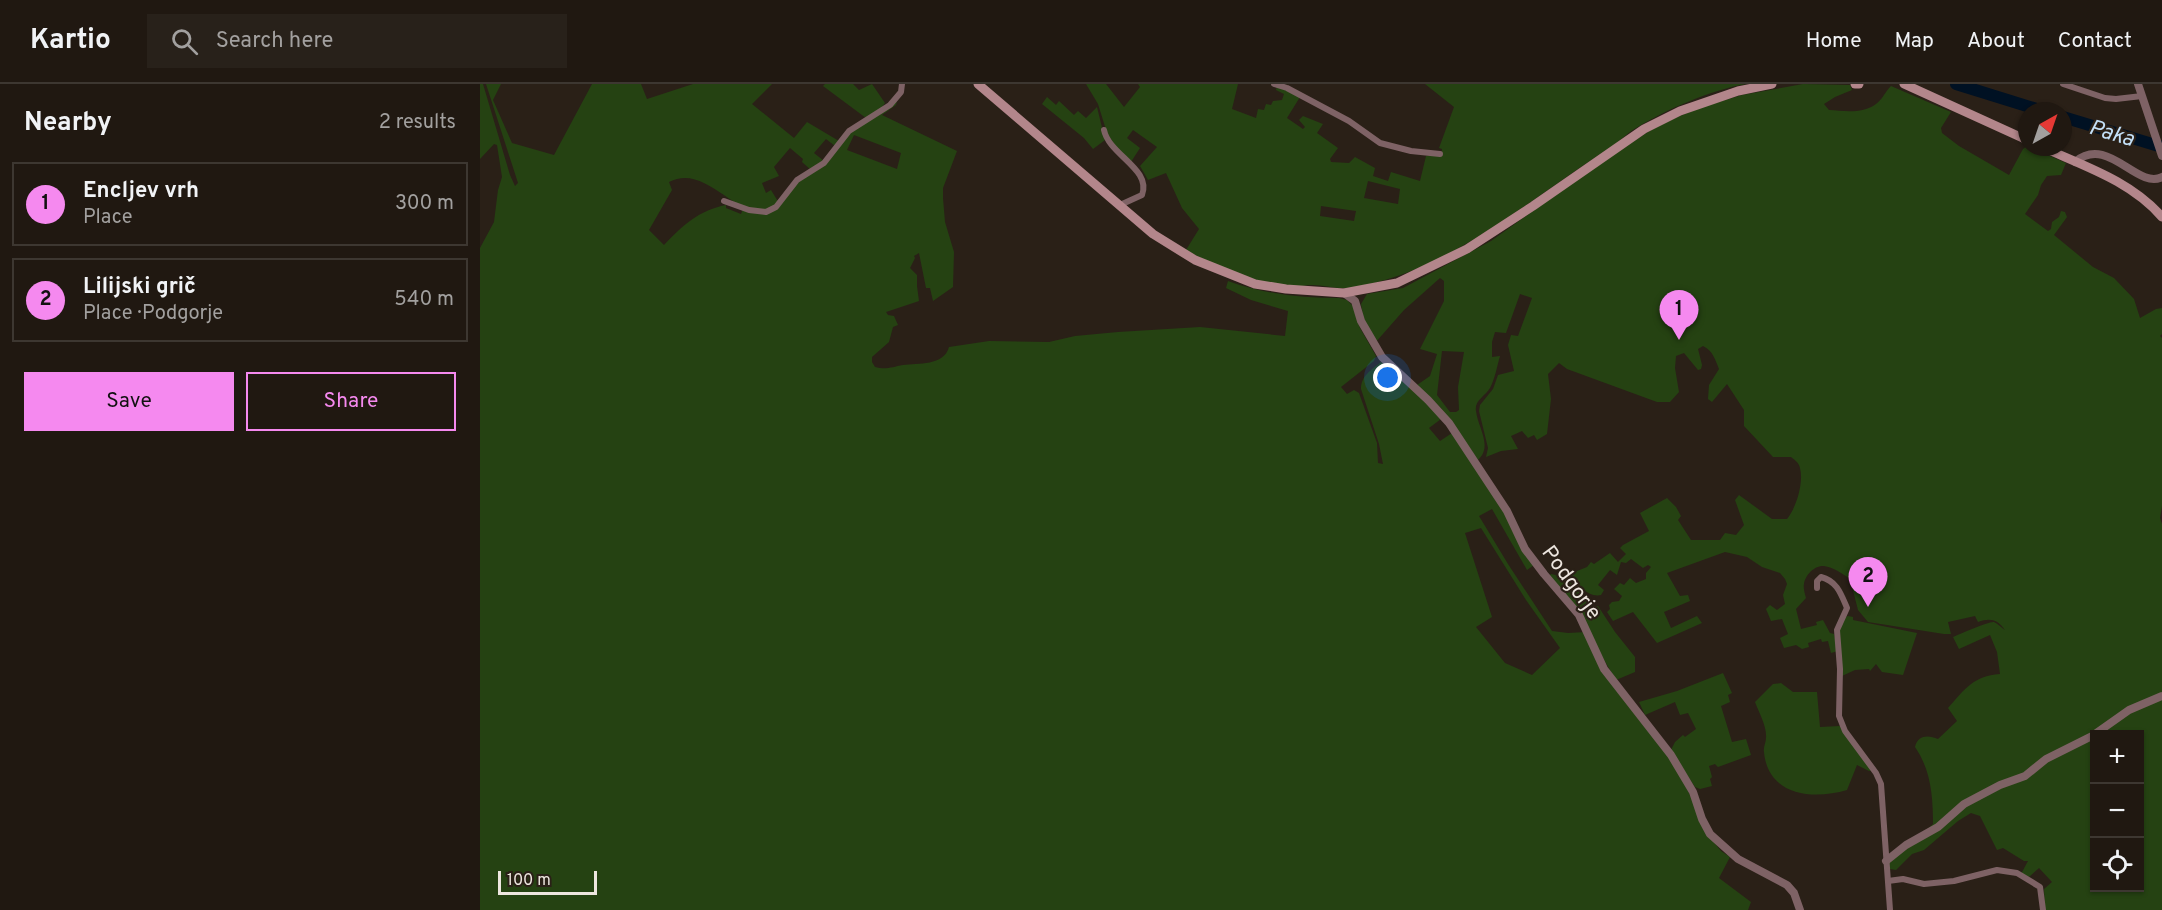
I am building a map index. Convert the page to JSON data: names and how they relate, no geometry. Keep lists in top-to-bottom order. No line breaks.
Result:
{"streets":{"street":["Podgorje"]},"water":["Paka"],"scale_bar":"100 m","north":"top right","page":{"header":"Kartio","search":"Search here","nav":["Home","Map","About","Contact"],"heading":["Nearby","2 results"],"list":[{"mark":"1","name":"Encljev vrh","note":"Place","value":"300 m"},{"mark":"2","name":"Lilijski grič","note":"Place · Podgorje","value":"540 m"}],"pins":["1","2"],"buttons":["Save","Share"],"map_buttons":["+","−"],"scale":"100 m"}}
